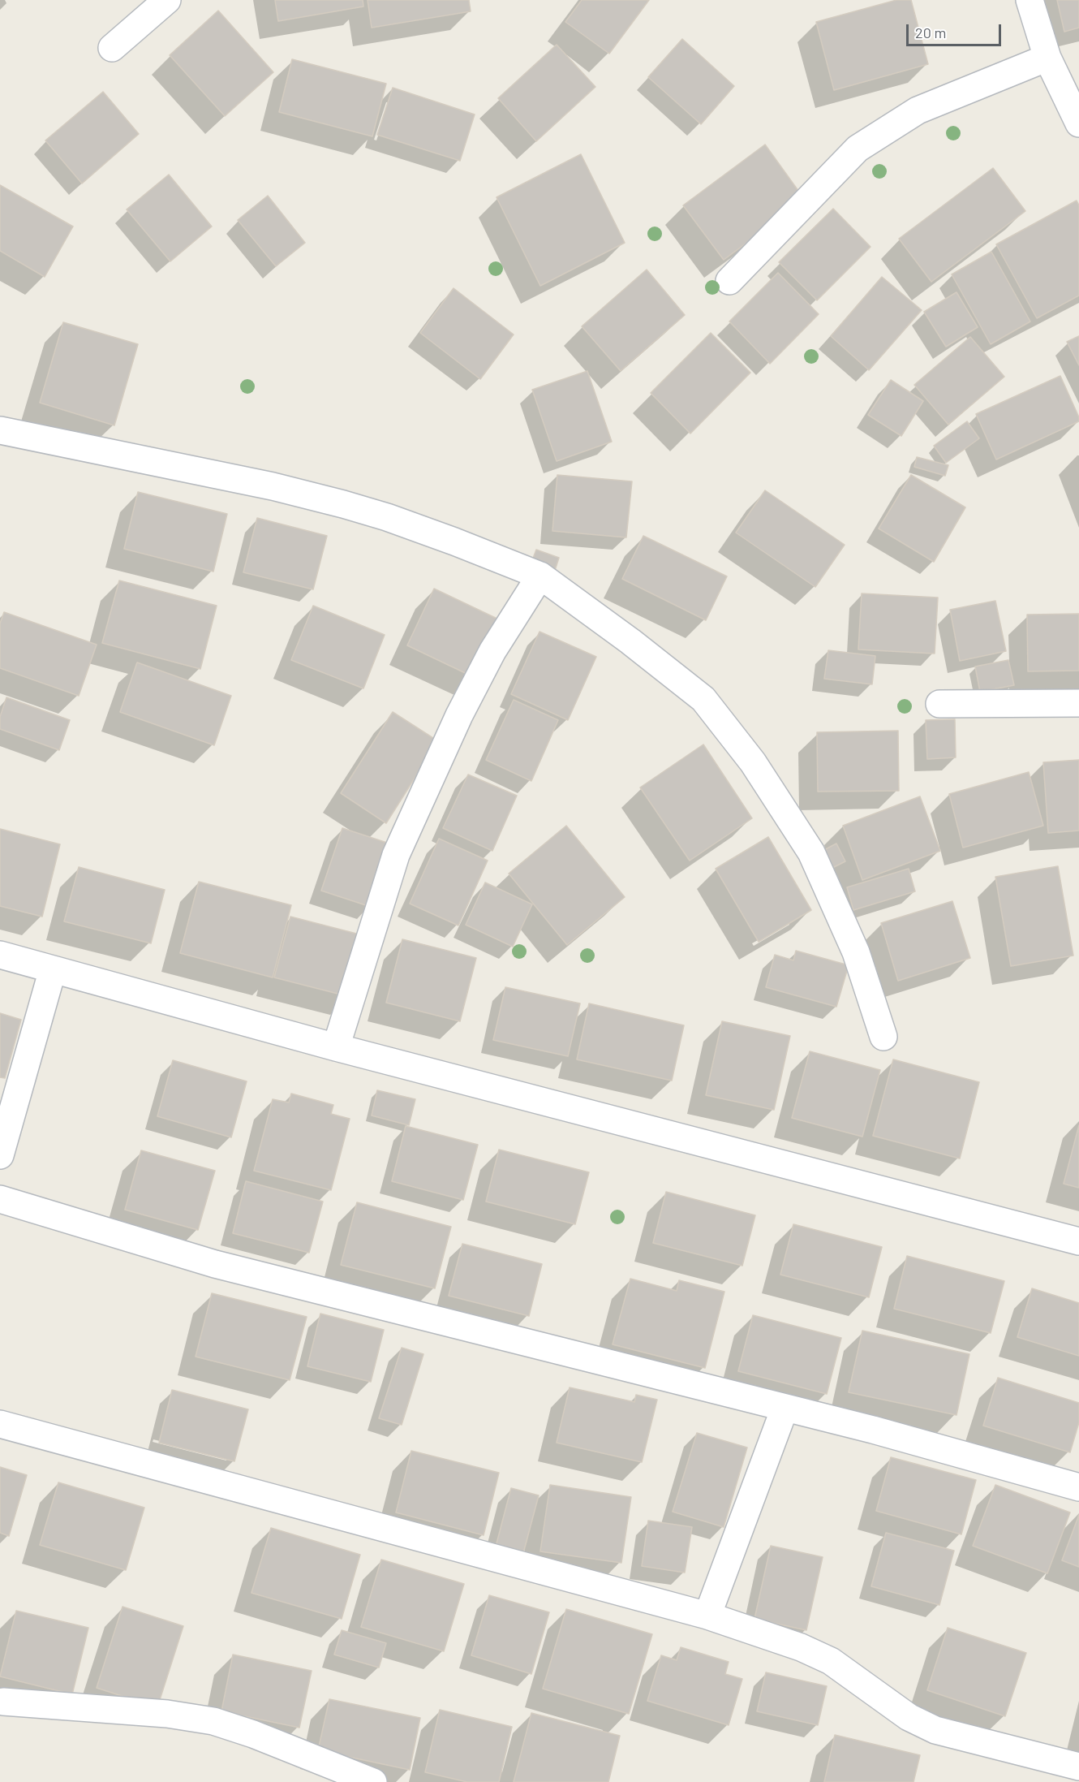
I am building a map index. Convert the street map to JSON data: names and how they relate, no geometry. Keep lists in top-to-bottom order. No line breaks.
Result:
{"scale_bar":"20 m"}
